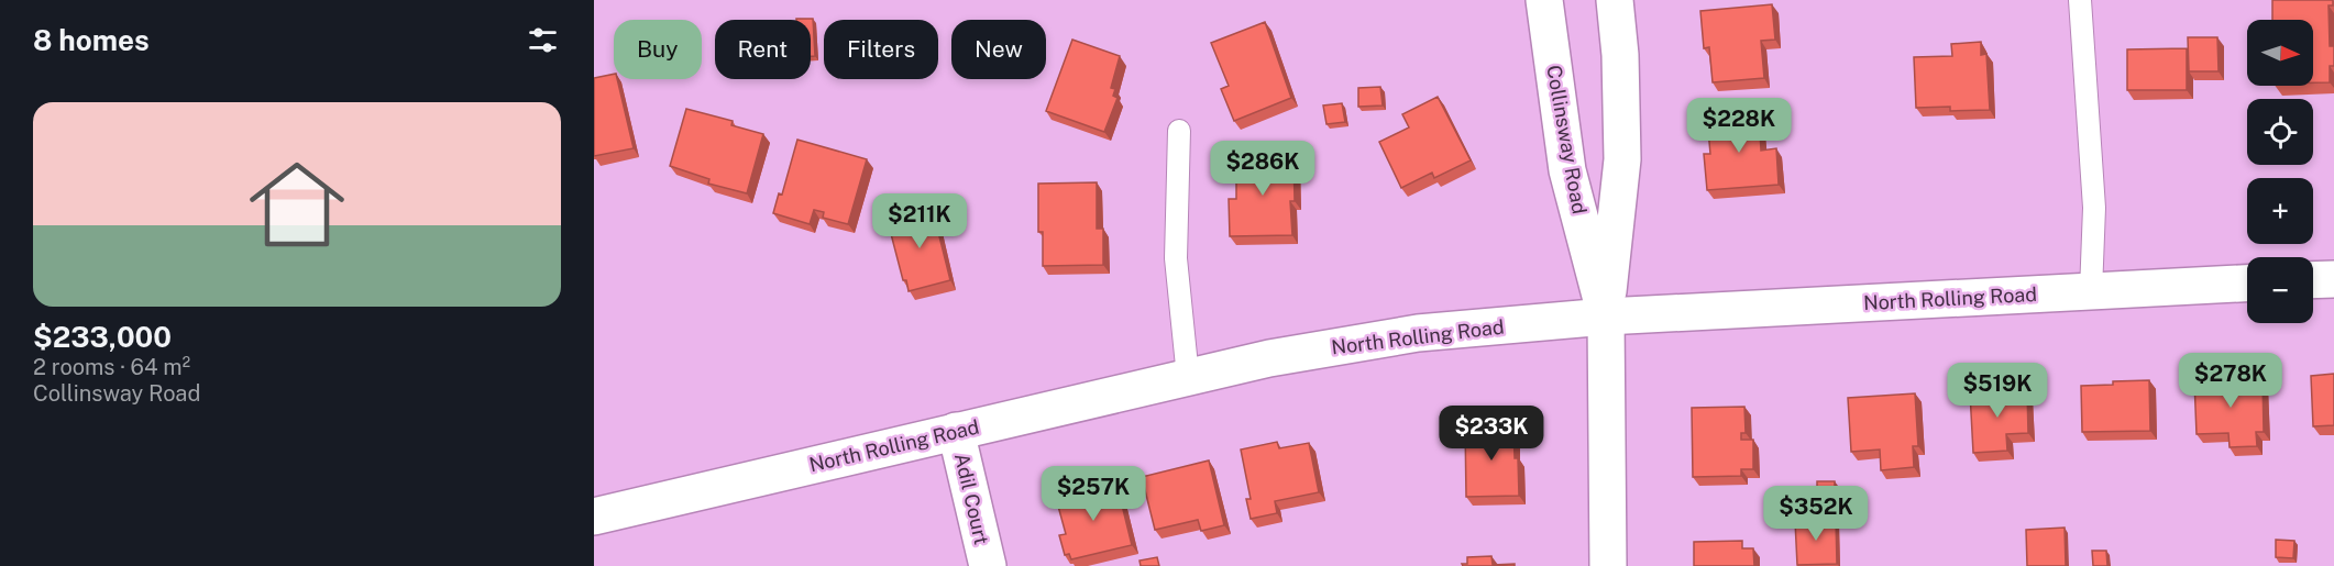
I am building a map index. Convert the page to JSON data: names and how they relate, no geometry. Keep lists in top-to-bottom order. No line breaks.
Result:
{"streets":{"main road":["Collinsway Road","North Rolling Road","Adil Court"]},"crossings":[["Collinsway Road","North Rolling Road"],["North Rolling Road","Adil Court"]],"north":"right","page":{"heading":"8 homes","map_buttons":["+","−"],"chip":["Buy","Rent","Filters","New"],"list":[{"name":"$233,000","note":"2 rooms · 64 m² · Collinsway Road"}],"price":["$228K","$286K","$211K","$278K","$519K","$233K","$257K","$352K"]}}
